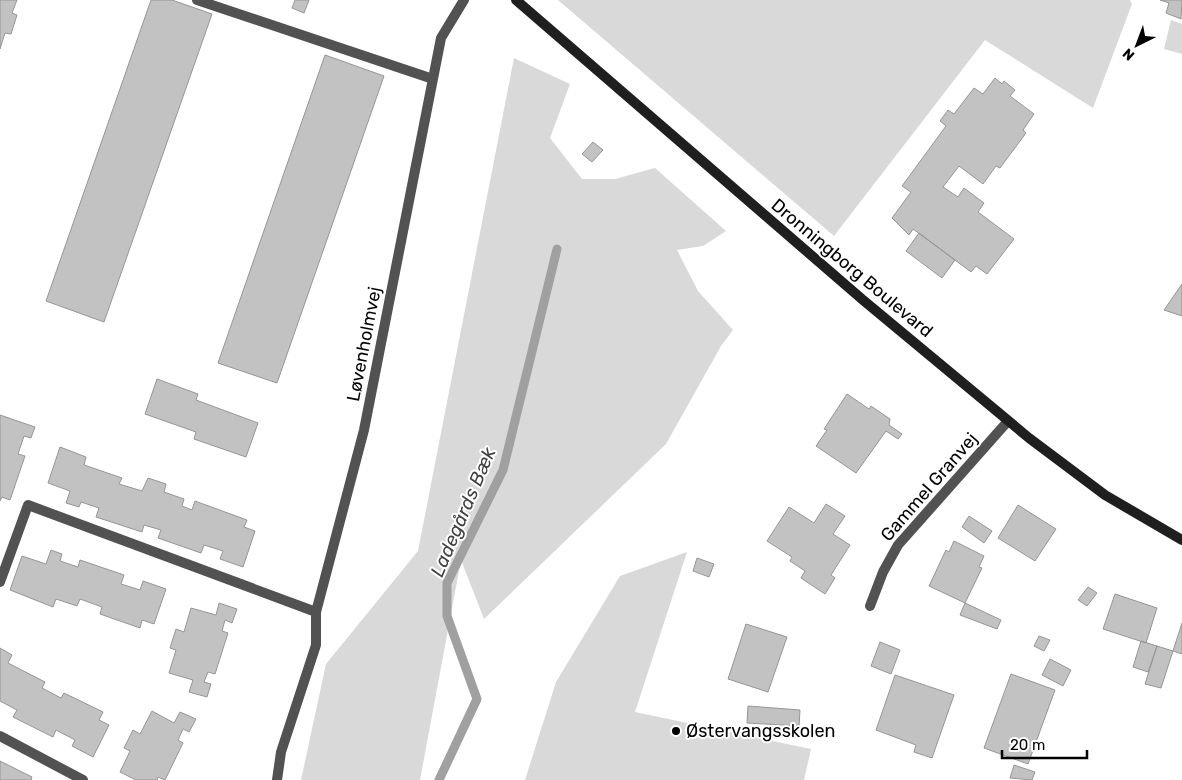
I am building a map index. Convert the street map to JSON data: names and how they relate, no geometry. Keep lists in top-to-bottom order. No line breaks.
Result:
{"streets":{"street":["Dronningborg Boulevard","Løvenholmvej","Gammel Granvej"]},"crossings":[["Dronningborg Boulevard","Gammel Granvej"]],"water":["Ladegårds Bæk"],"places":["Østervangsskolen"],"scale_bar":"20 m","north":"bottom left"}
